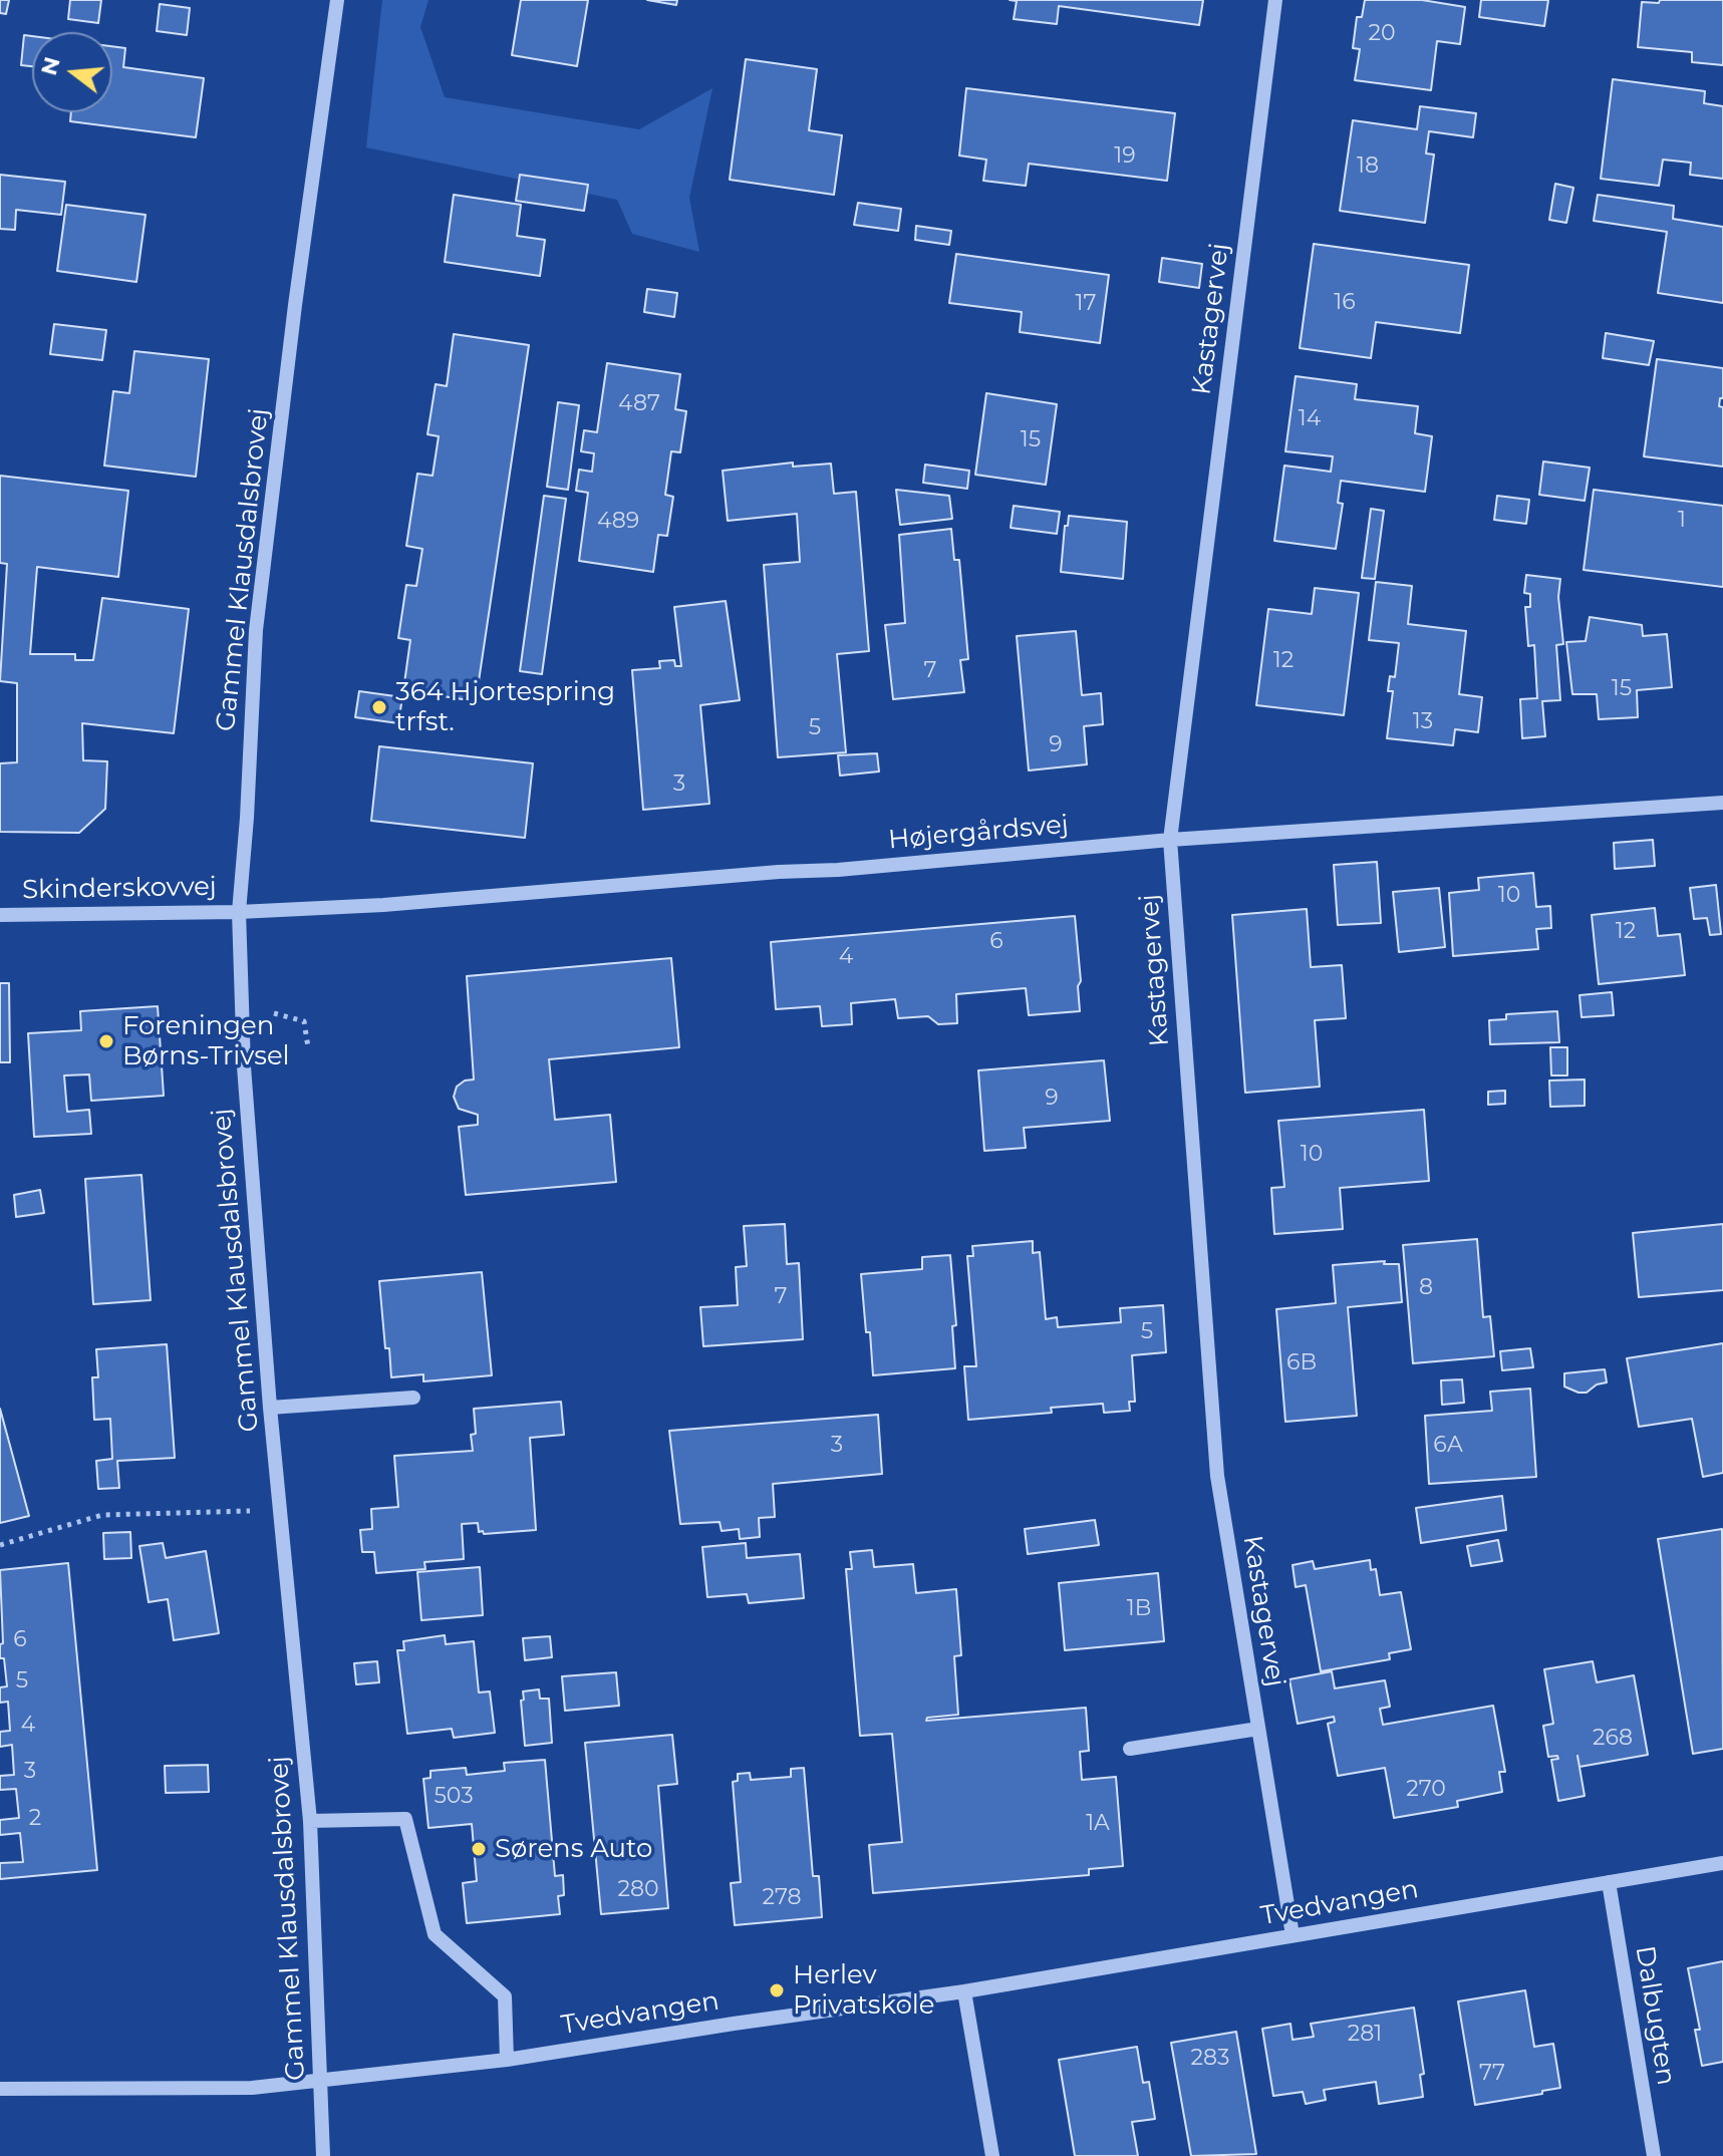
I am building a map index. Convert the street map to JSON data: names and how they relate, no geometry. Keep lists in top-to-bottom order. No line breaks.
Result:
{"streets":{"street":["Kastagervej","Gammel Klausdalsbrovej","Højergårdsvej","Skinderskovvej","Tvedvangen","Dalbugten"]},"crossings":[["Kastagervej","Højergårdsvej"],["Kastagervej","Tvedvangen"],["Gammel Klausdalsbrovej","Højergårdsvej"],["Gammel Klausdalsbrovej","Skinderskovvej"],["Gammel Klausdalsbrovej","Tvedvangen"],["Højergårdsvej","Skinderskovvej"],["Tvedvangen","Dalbugten"]],"places":["364 Hjortespring trfst.","Foreningen Børns-Trivsel","Sørens Auto","Herlev Privatskole"],"house_numbers":["20","19","18","16","17","487","14","15","1","489","12","7","15","13","5","9","3","10","12","6","4","9","10","8","7","5","6B","3","6A","1B","6","5","4","268","3","270","503","2","1A","280","278","281","283","77"],"north":"left"}
